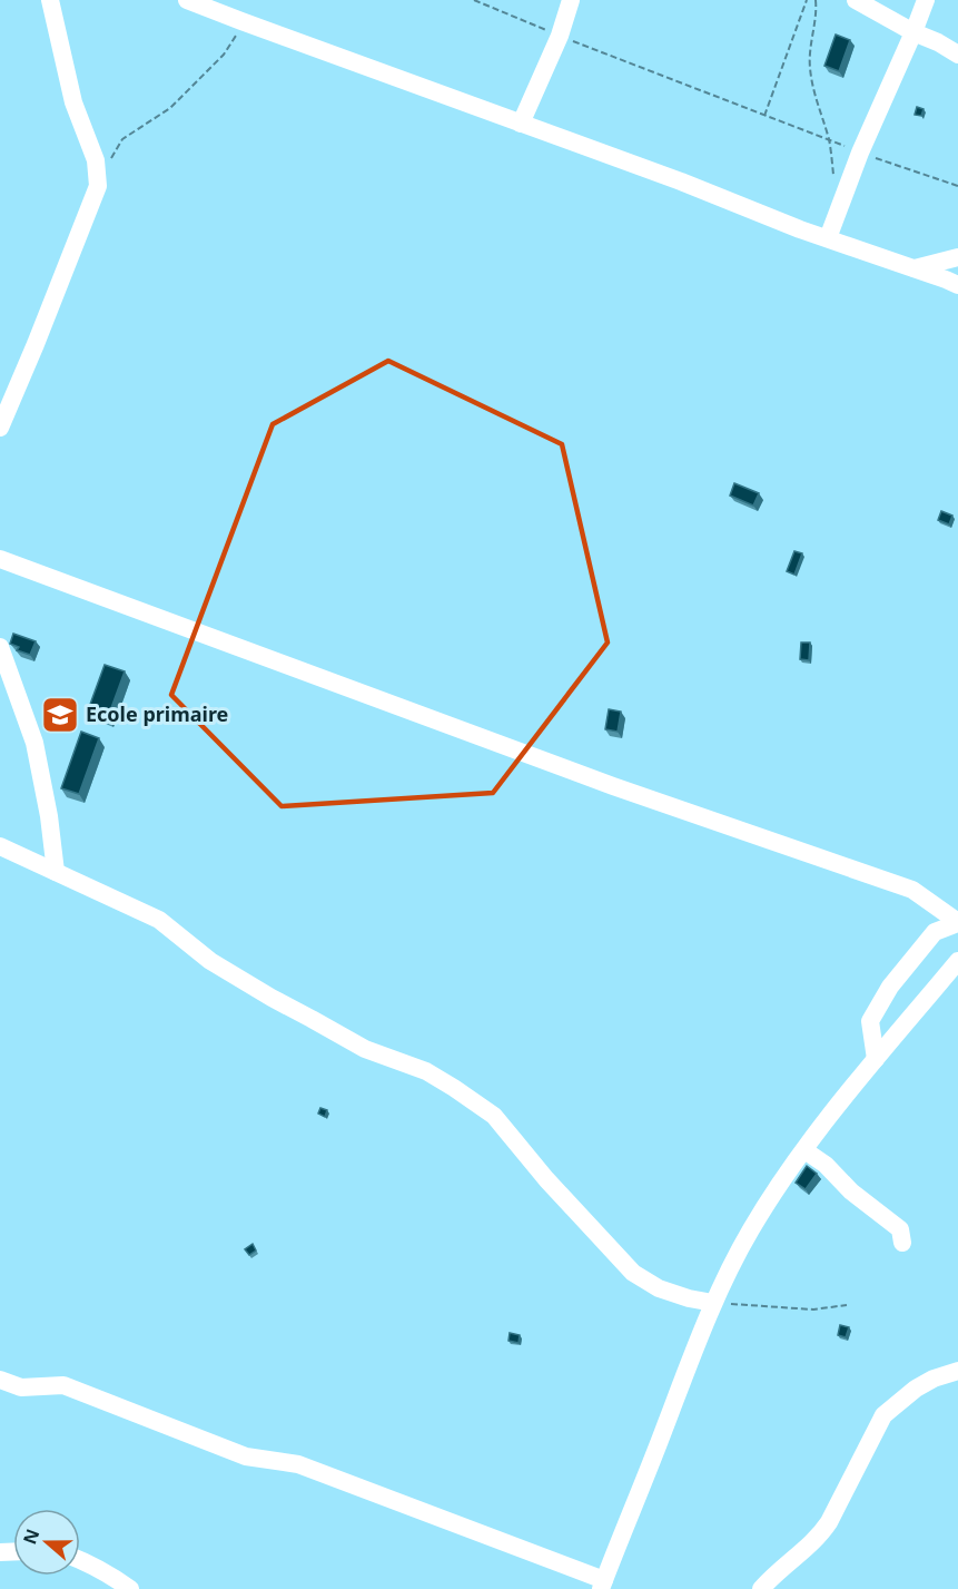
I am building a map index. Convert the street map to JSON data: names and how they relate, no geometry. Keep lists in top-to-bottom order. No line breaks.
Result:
{"places":{"school or university":["Ecole primaire"]},"north":"left"}
